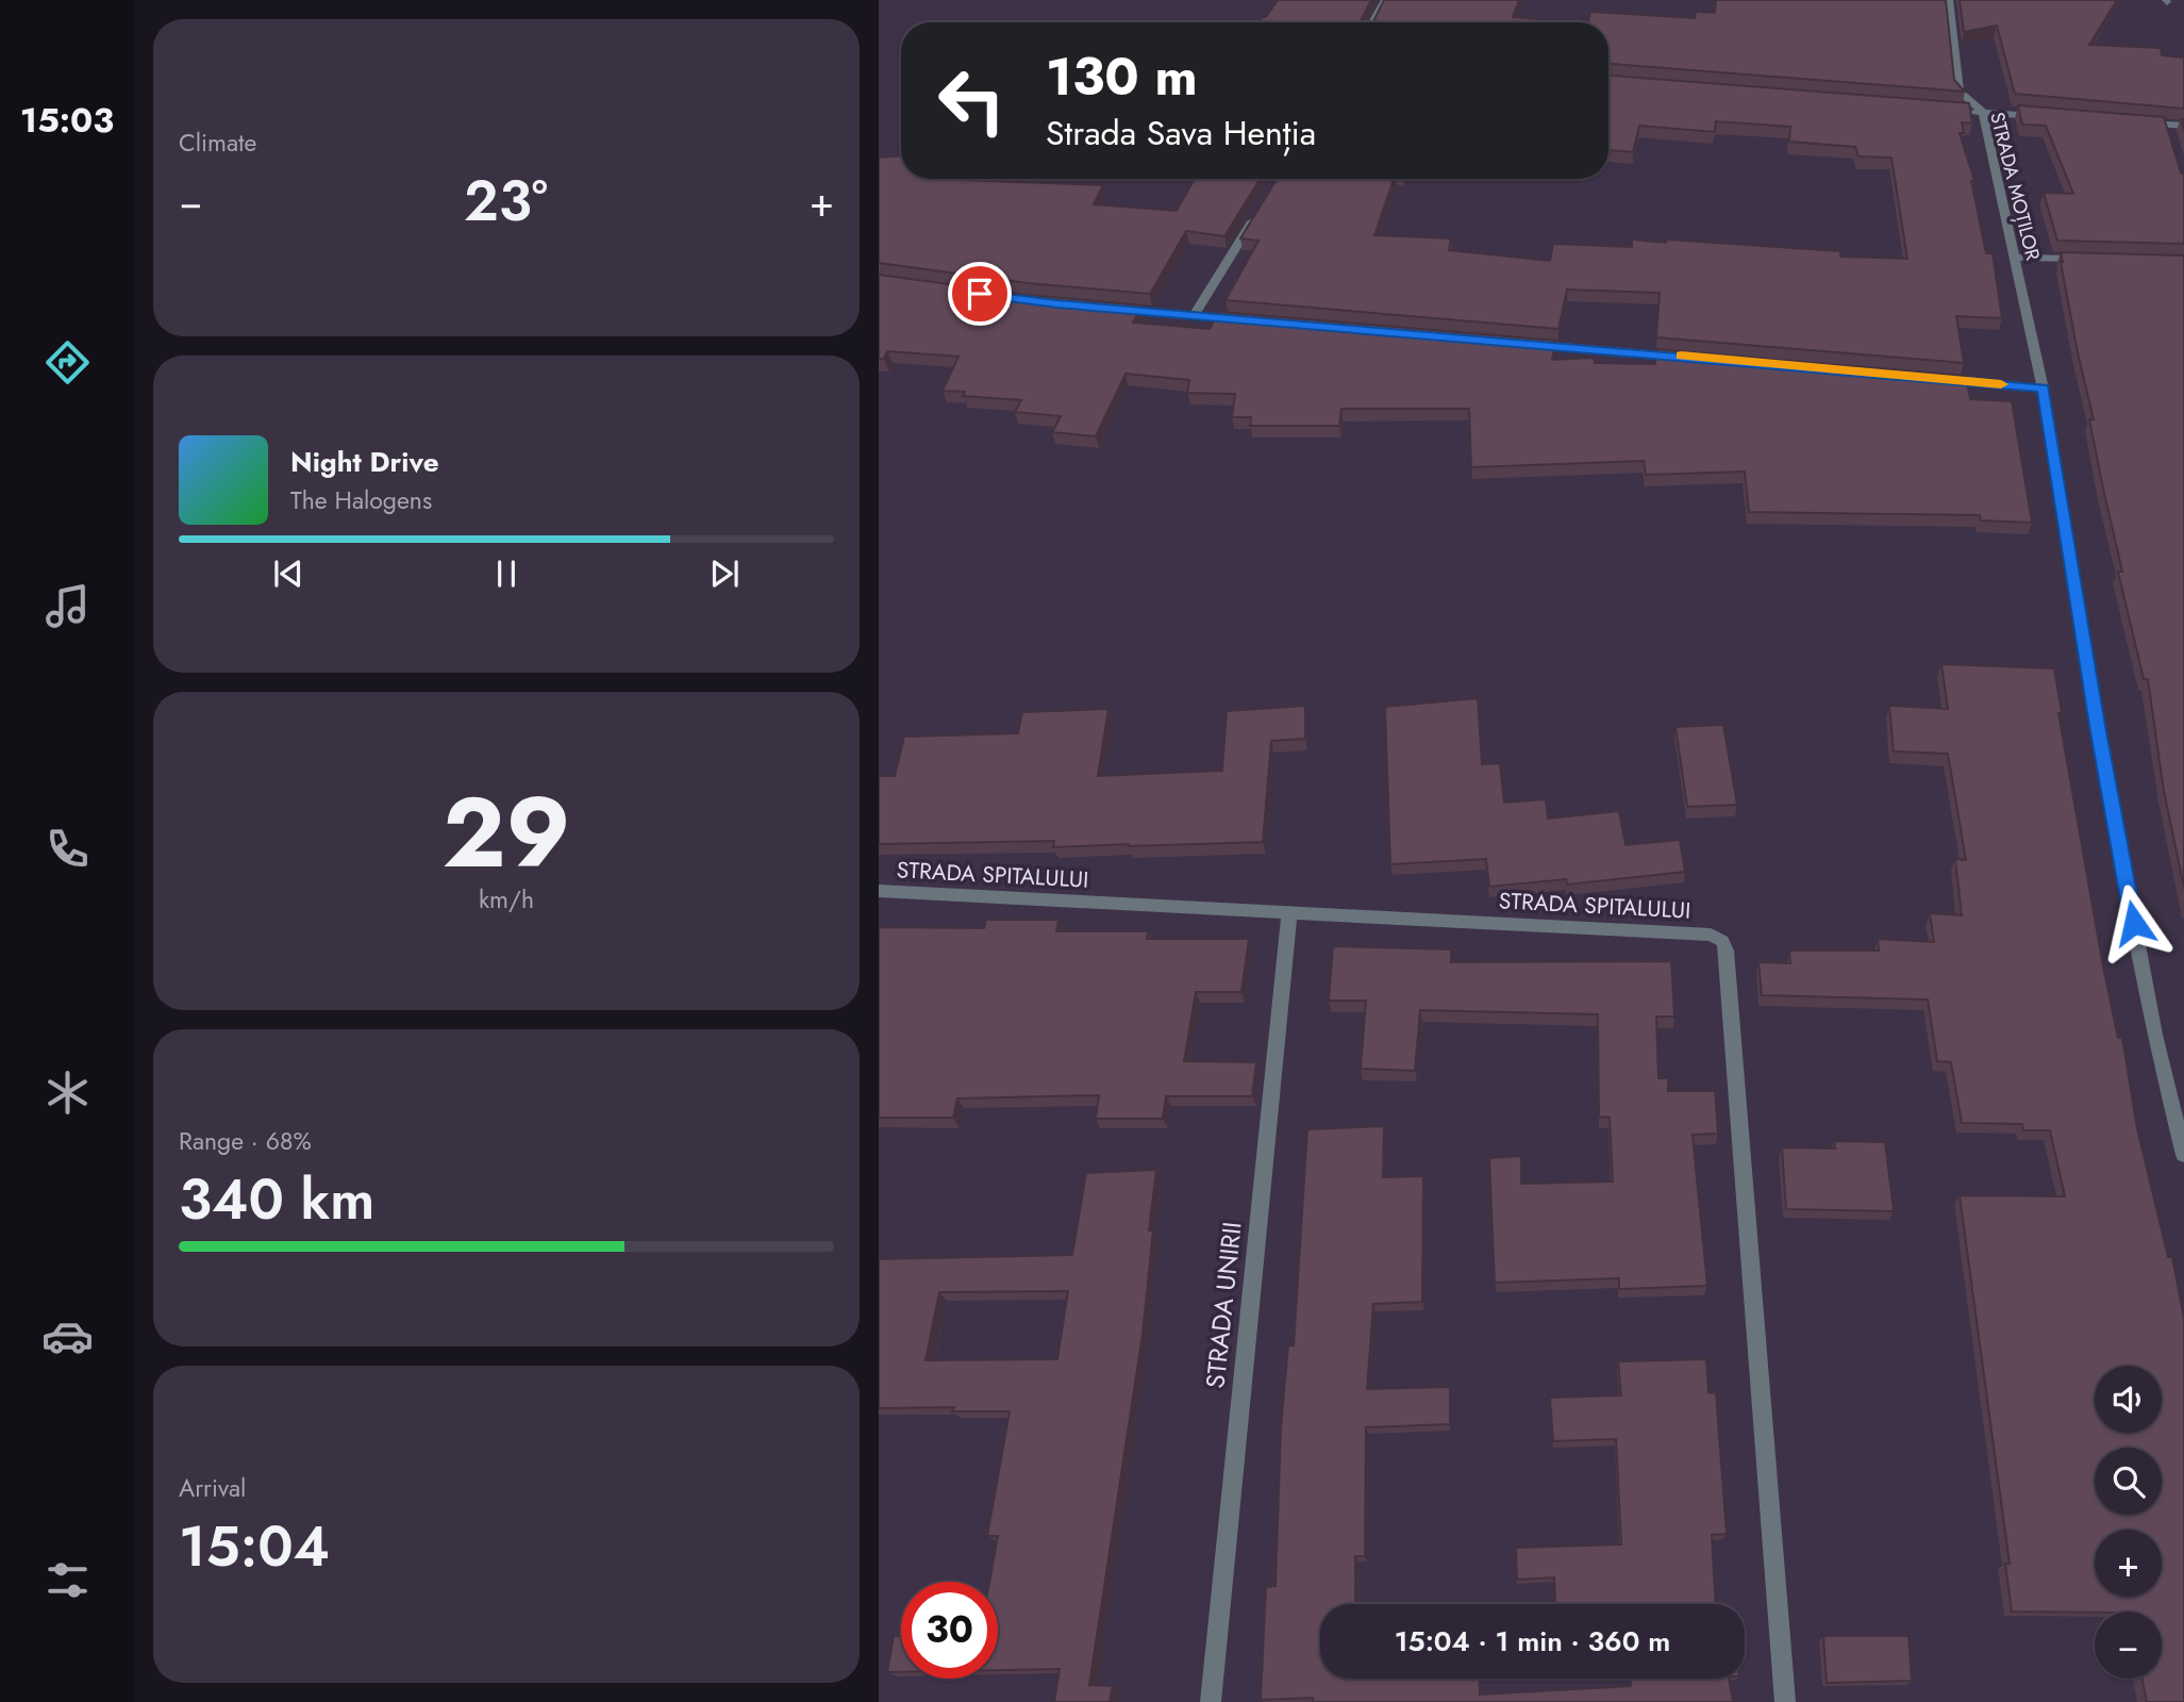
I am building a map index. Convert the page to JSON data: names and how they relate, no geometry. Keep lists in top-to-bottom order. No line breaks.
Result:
{"streets":{"street":["STRADA MOȚILOR","STRADA SPITALULUI","STRADA UNIRII"]},"crossings":[["STRADA SPITALULUI","STRADA UNIRII"]],"page":{"tabs":"15:03","tile":["Climate",["29","km/h"],["Range · 68%","340 km"],["Arrival","15:04"]],"turn":["130 m","Strada Sava Henția"],"heat":["−","23°","+"],"song":["Night Drive","The Halogens"],"map_buttons":["+","−"],"limit":"30","trip":"15:04 · 1 min · 360 m"}}
